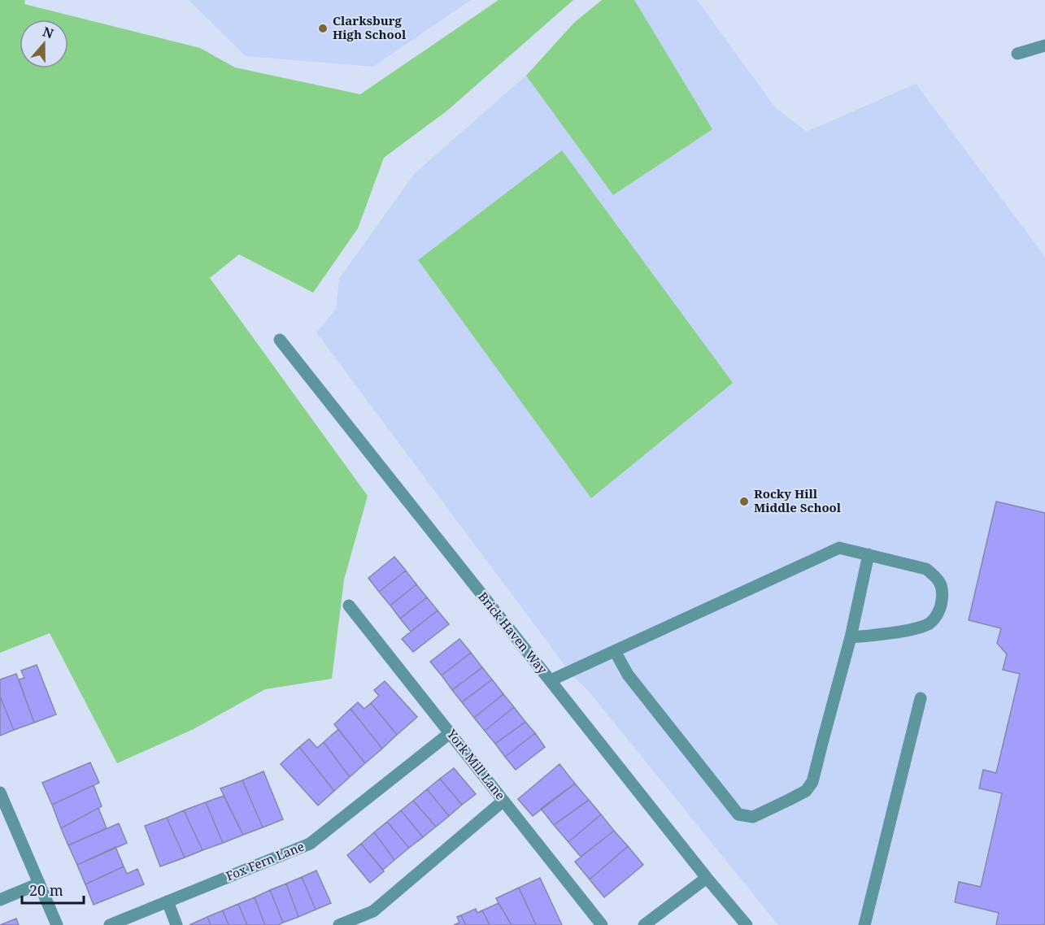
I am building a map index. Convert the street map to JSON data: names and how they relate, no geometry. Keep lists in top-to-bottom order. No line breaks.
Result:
{"streets":{"street":["Brick Haven Way","York Mill Lane","Fox Fern Lane"]},"crossings":[["York Mill Lane","Fox Fern Lane"]],"places":["Clarksburg High School","Rocky Hill Middle School"],"scale_bar":"20 m","north":"top"}
